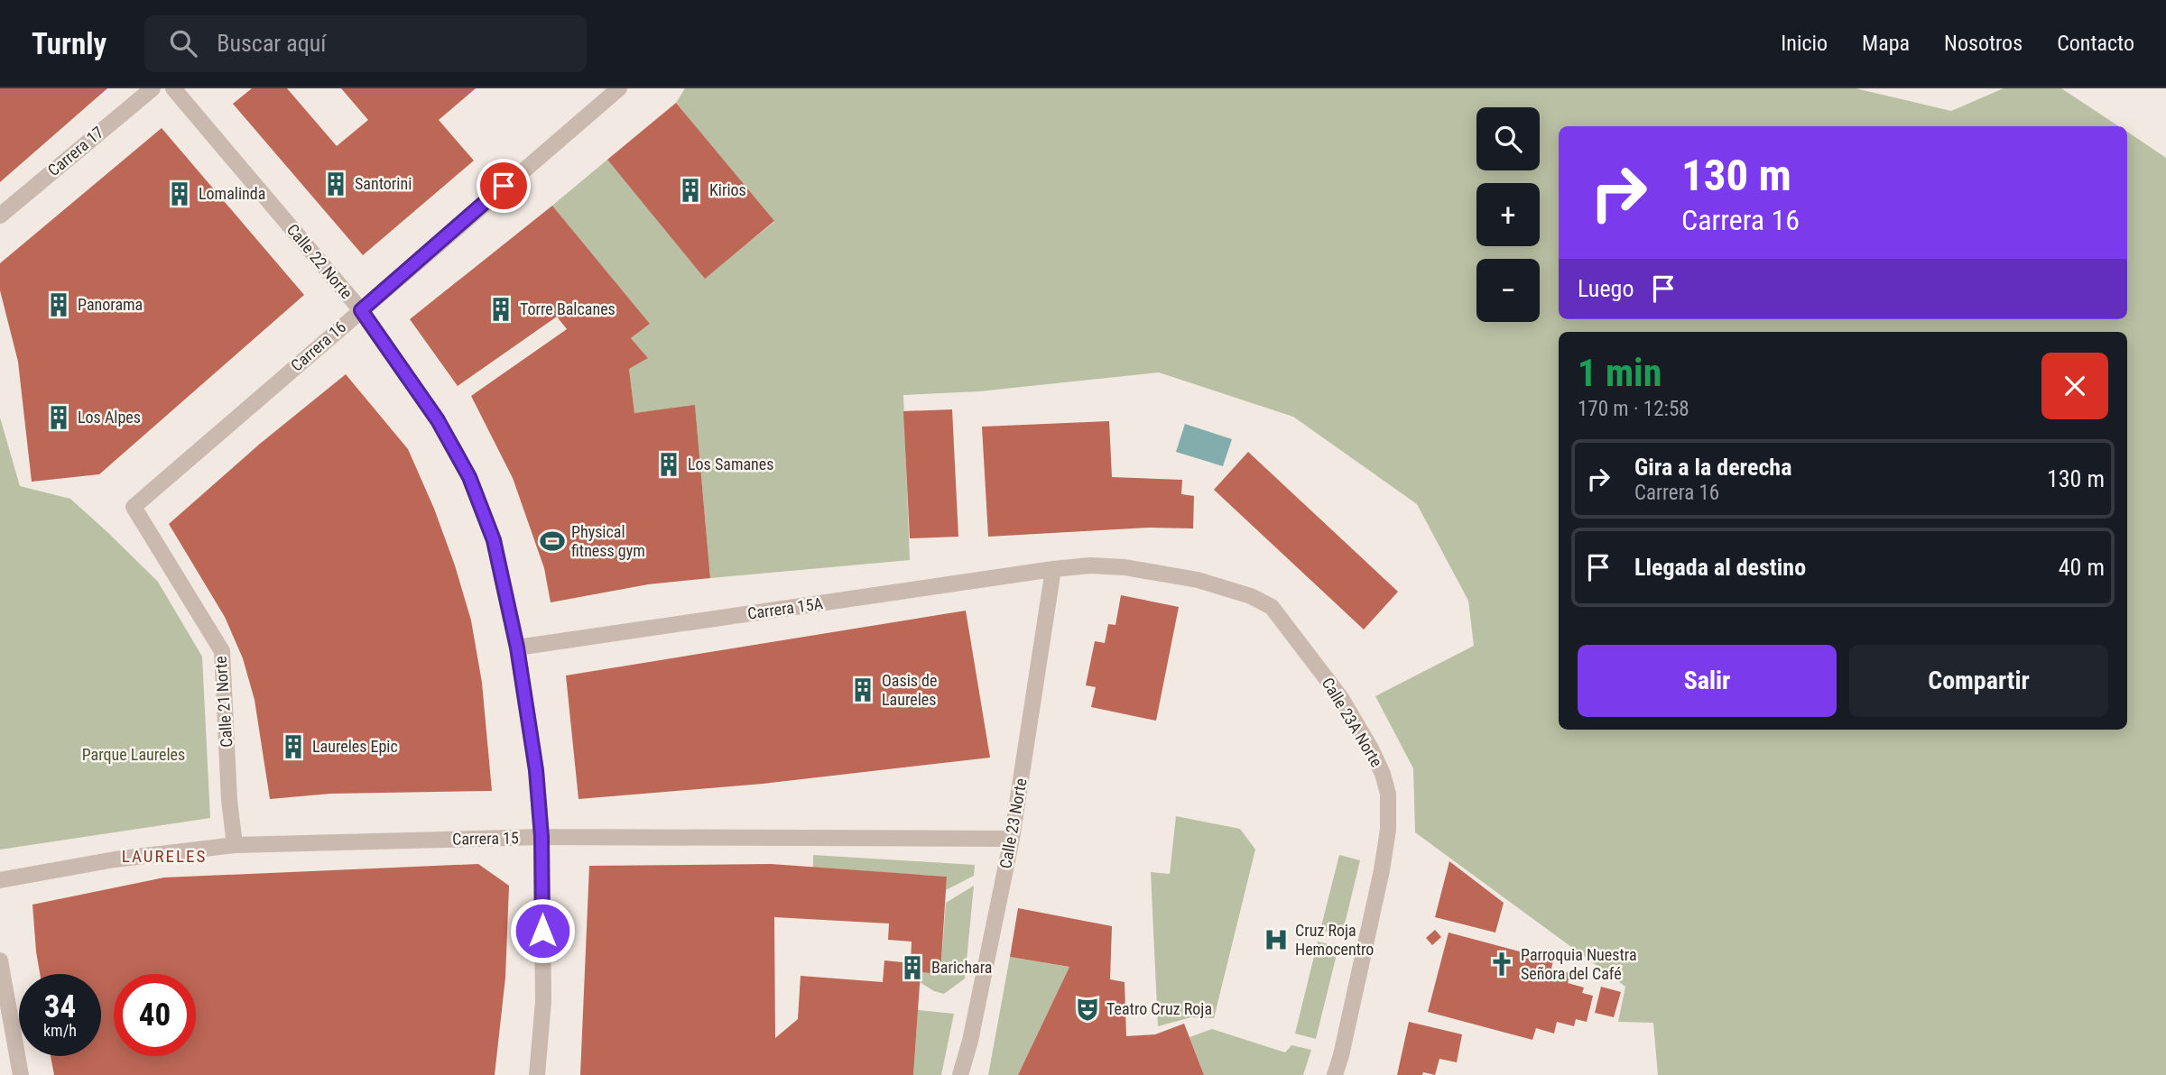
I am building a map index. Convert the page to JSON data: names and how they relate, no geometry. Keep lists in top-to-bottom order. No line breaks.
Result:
{"streets":{"street":["Carrera 17","Calle 22 Norte","Carrera 16","Carrera 15A","Calle 21 Norte","Calle 23A Norte","Calle 23 Norte","Carrera 15"]},"crossings":[["Calle 22 Norte","Carrera 16"],["Calle 22 Norte","Carrera 15A"],["Calle 22 Norte","Carrera 15"],["Carrera 16","Calle 21 Norte"],["Carrera 15A","Calle 23A Norte"],["Carrera 15A","Calle 23 Norte"],["Calle 21 Norte","Carrera 15"],["Calle 23 Norte","Carrera 15"]],"districts":["LAURELES"],"parks":["Parque Laureles"],"places":{"building":["Santorini","Kirios","Lomalinda","Panorama","Torre Balcanes","Los Alpes","Los Samanes","Oasis de Laureles","Laureles Epic","Barichara"],"sports":["Physical fitness gym"],"hospital":["Cruz Roja Hemocentro"],"church":["Parroquia Nuestra Señora del Café"],"theatre":["Teatro Cruz Roja"]},"page":{"header":"Turnly","search":"Buscar aquí","nav":["Inicio","Mapa","Nosotros","Contacto"],"map_buttons":["+","−"],"turn":["130 m","Carrera 16"],"then":"Luego","heading":["1 min","170 m · 12:58"],"list":[{"name":"Gira a la derecha","note":"Carrera 16","value":"130 m"},{"name":"Llegada al destino","value":"40 m"}],"buttons":["Salir","Compartir"],"speed":"34 km/h","limit":"40"}}
